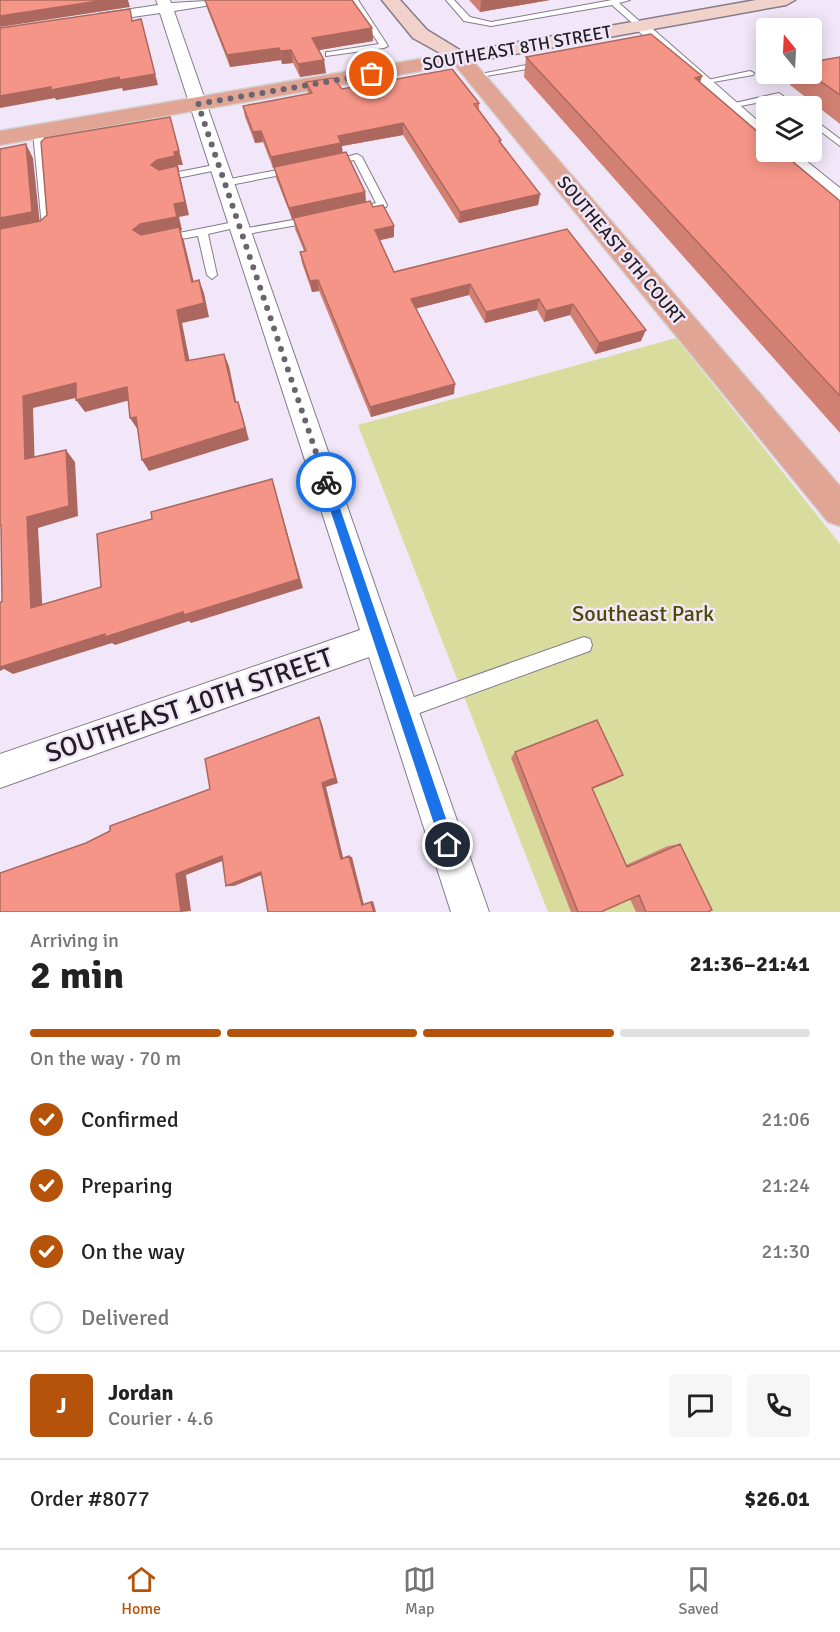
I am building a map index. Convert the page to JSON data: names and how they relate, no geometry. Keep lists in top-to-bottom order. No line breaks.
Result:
{"streets":{"main road":["SOUTHEAST 8TH STREET","SOUTHEAST 9TH COURT"],"street":["SOUTHEAST 10TH STREET"]},"crossings":[["SOUTHEAST 8TH STREET","SOUTHEAST 9TH COURT"]],"parks":["Southeast Park"],"north":"top","page":{"heading":["2 min","Arriving in","21:36–21:41"],"panel":["Jordan","Courier · 4.6","Order #8077","$26.01"],"bar":"On the way · 70 m","list":[["Confirmed","21:06"],["Preparing","21:24"],["On the way","21:30"],"Delivered"],"round":"J","tabs":["Home","Map","Saved"]}}
